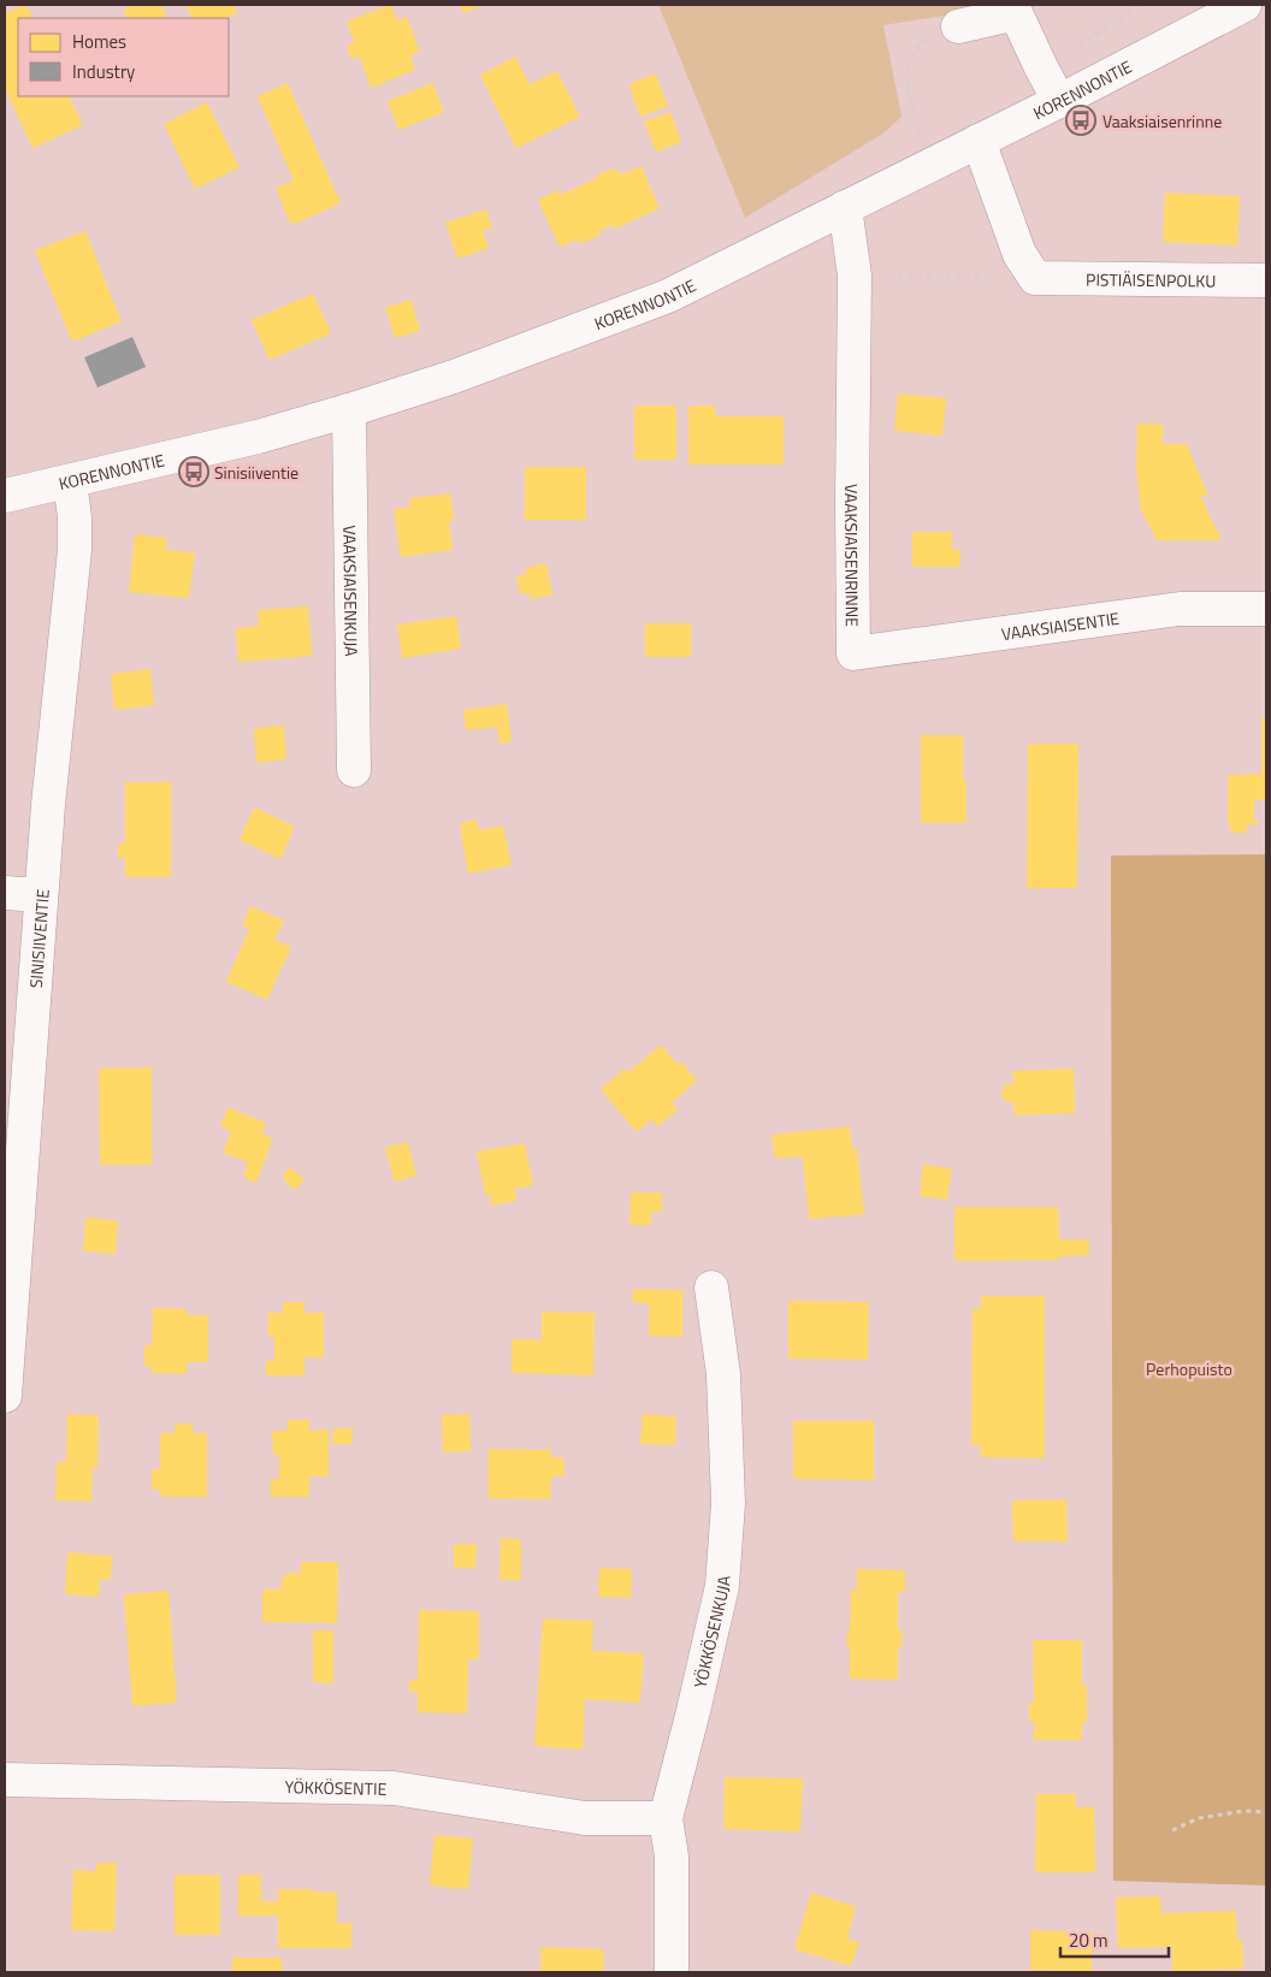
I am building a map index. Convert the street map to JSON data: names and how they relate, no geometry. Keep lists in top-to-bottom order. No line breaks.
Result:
{"streets":{"street":["KORENNONTIE","PISTIÄISENPOLKU","VAAKSIAISENRINNE","VAAKSIAISENKUJA","VAAKSIAISENTIE","SINISIIVENTIE","YÖKKÖSENKUJA","YÖKKÖSENTIE"]},"crossings":[["KORENNONTIE","VAAKSIAISENRINNE"],["KORENNONTIE","VAAKSIAISENKUJA"],["KORENNONTIE","SINISIIVENTIE"],["VAAKSIAISENRINNE","VAAKSIAISENTIE"],["YÖKKÖSENKUJA","YÖKKÖSENTIE"]],"parks":["Perhopuisto"],"places":{"bus stop":["Vaaksiaisenrinne","Sinisiiventie"]},"legend":["Homes","Industry"],"scale_bar":"20 m"}
